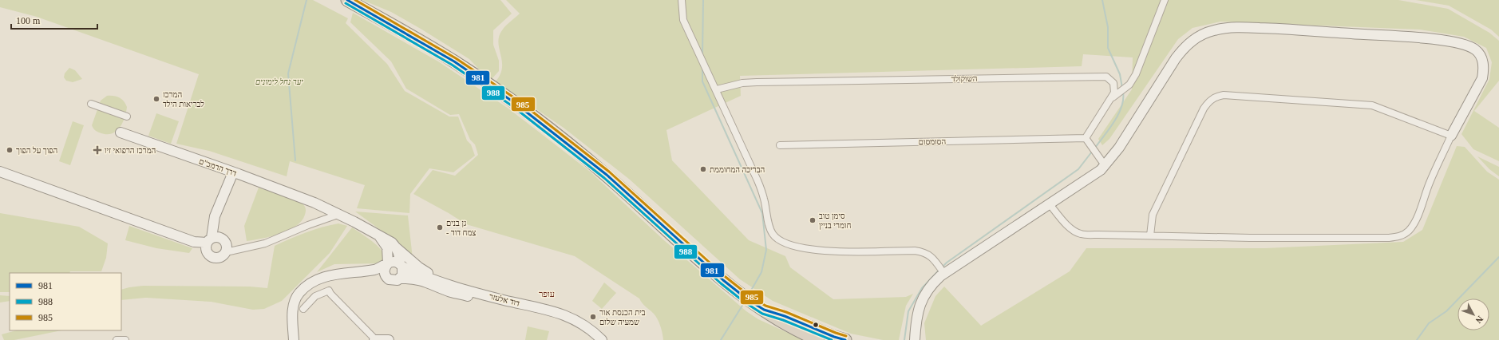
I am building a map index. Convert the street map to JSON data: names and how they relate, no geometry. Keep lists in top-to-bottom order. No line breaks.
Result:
{"streets":{"street":["השוקולד","הסומסום","דרך הרמב\"ם","דוד אלעזר"]},"crossings":[["השוקולד","הסומסום"],["דרך הרמב\"ם","דוד אלעזר"]],"districts":["עופר"],"parks":["יער נחל לימונים"],"places":{"other":["המרכז לבריאות הילד","הפוך על הפוך","הבריכה המחוממת","סימן טוב חומרי בניין","גן בנים - צמח דוד","בית הכנסת אור שמעיה שלום"],"health":["המרכז הרפואי זיו"]},"lines":["transit line 981","transit line 985","transit line 988"],"legend":["981","988","985"],"scale_bar":"100 m","north":"bottom right"}
